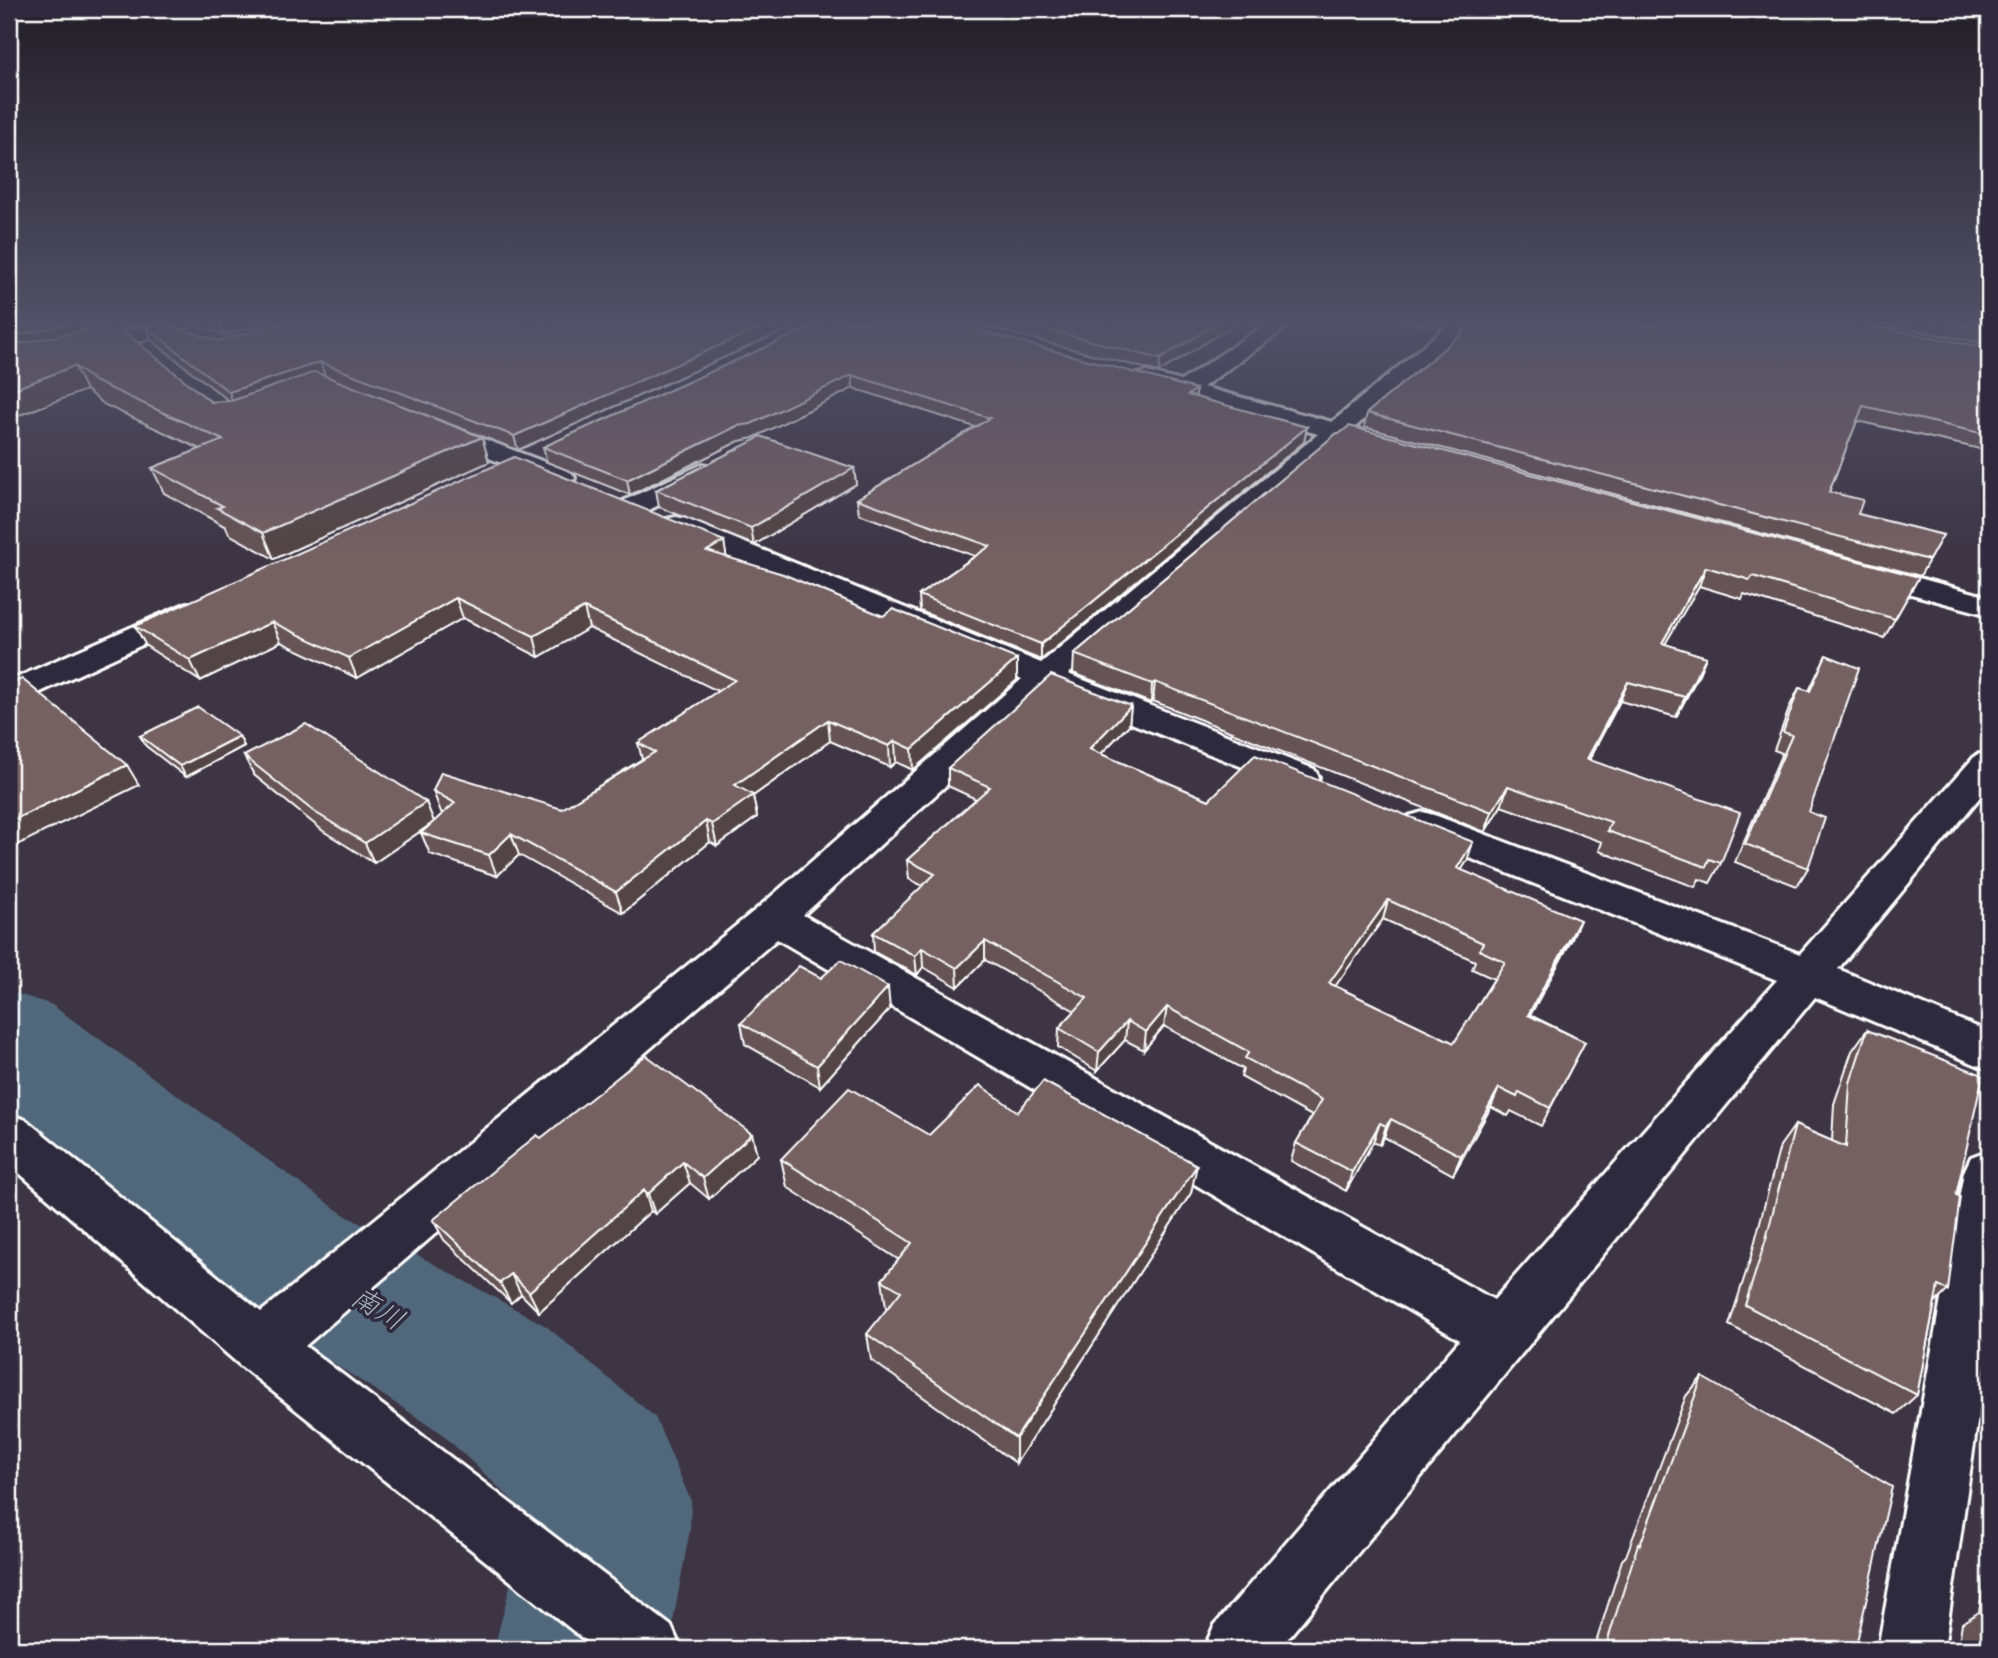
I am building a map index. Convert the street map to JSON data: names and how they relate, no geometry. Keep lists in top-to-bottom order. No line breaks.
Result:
{"water":["南川"]}
